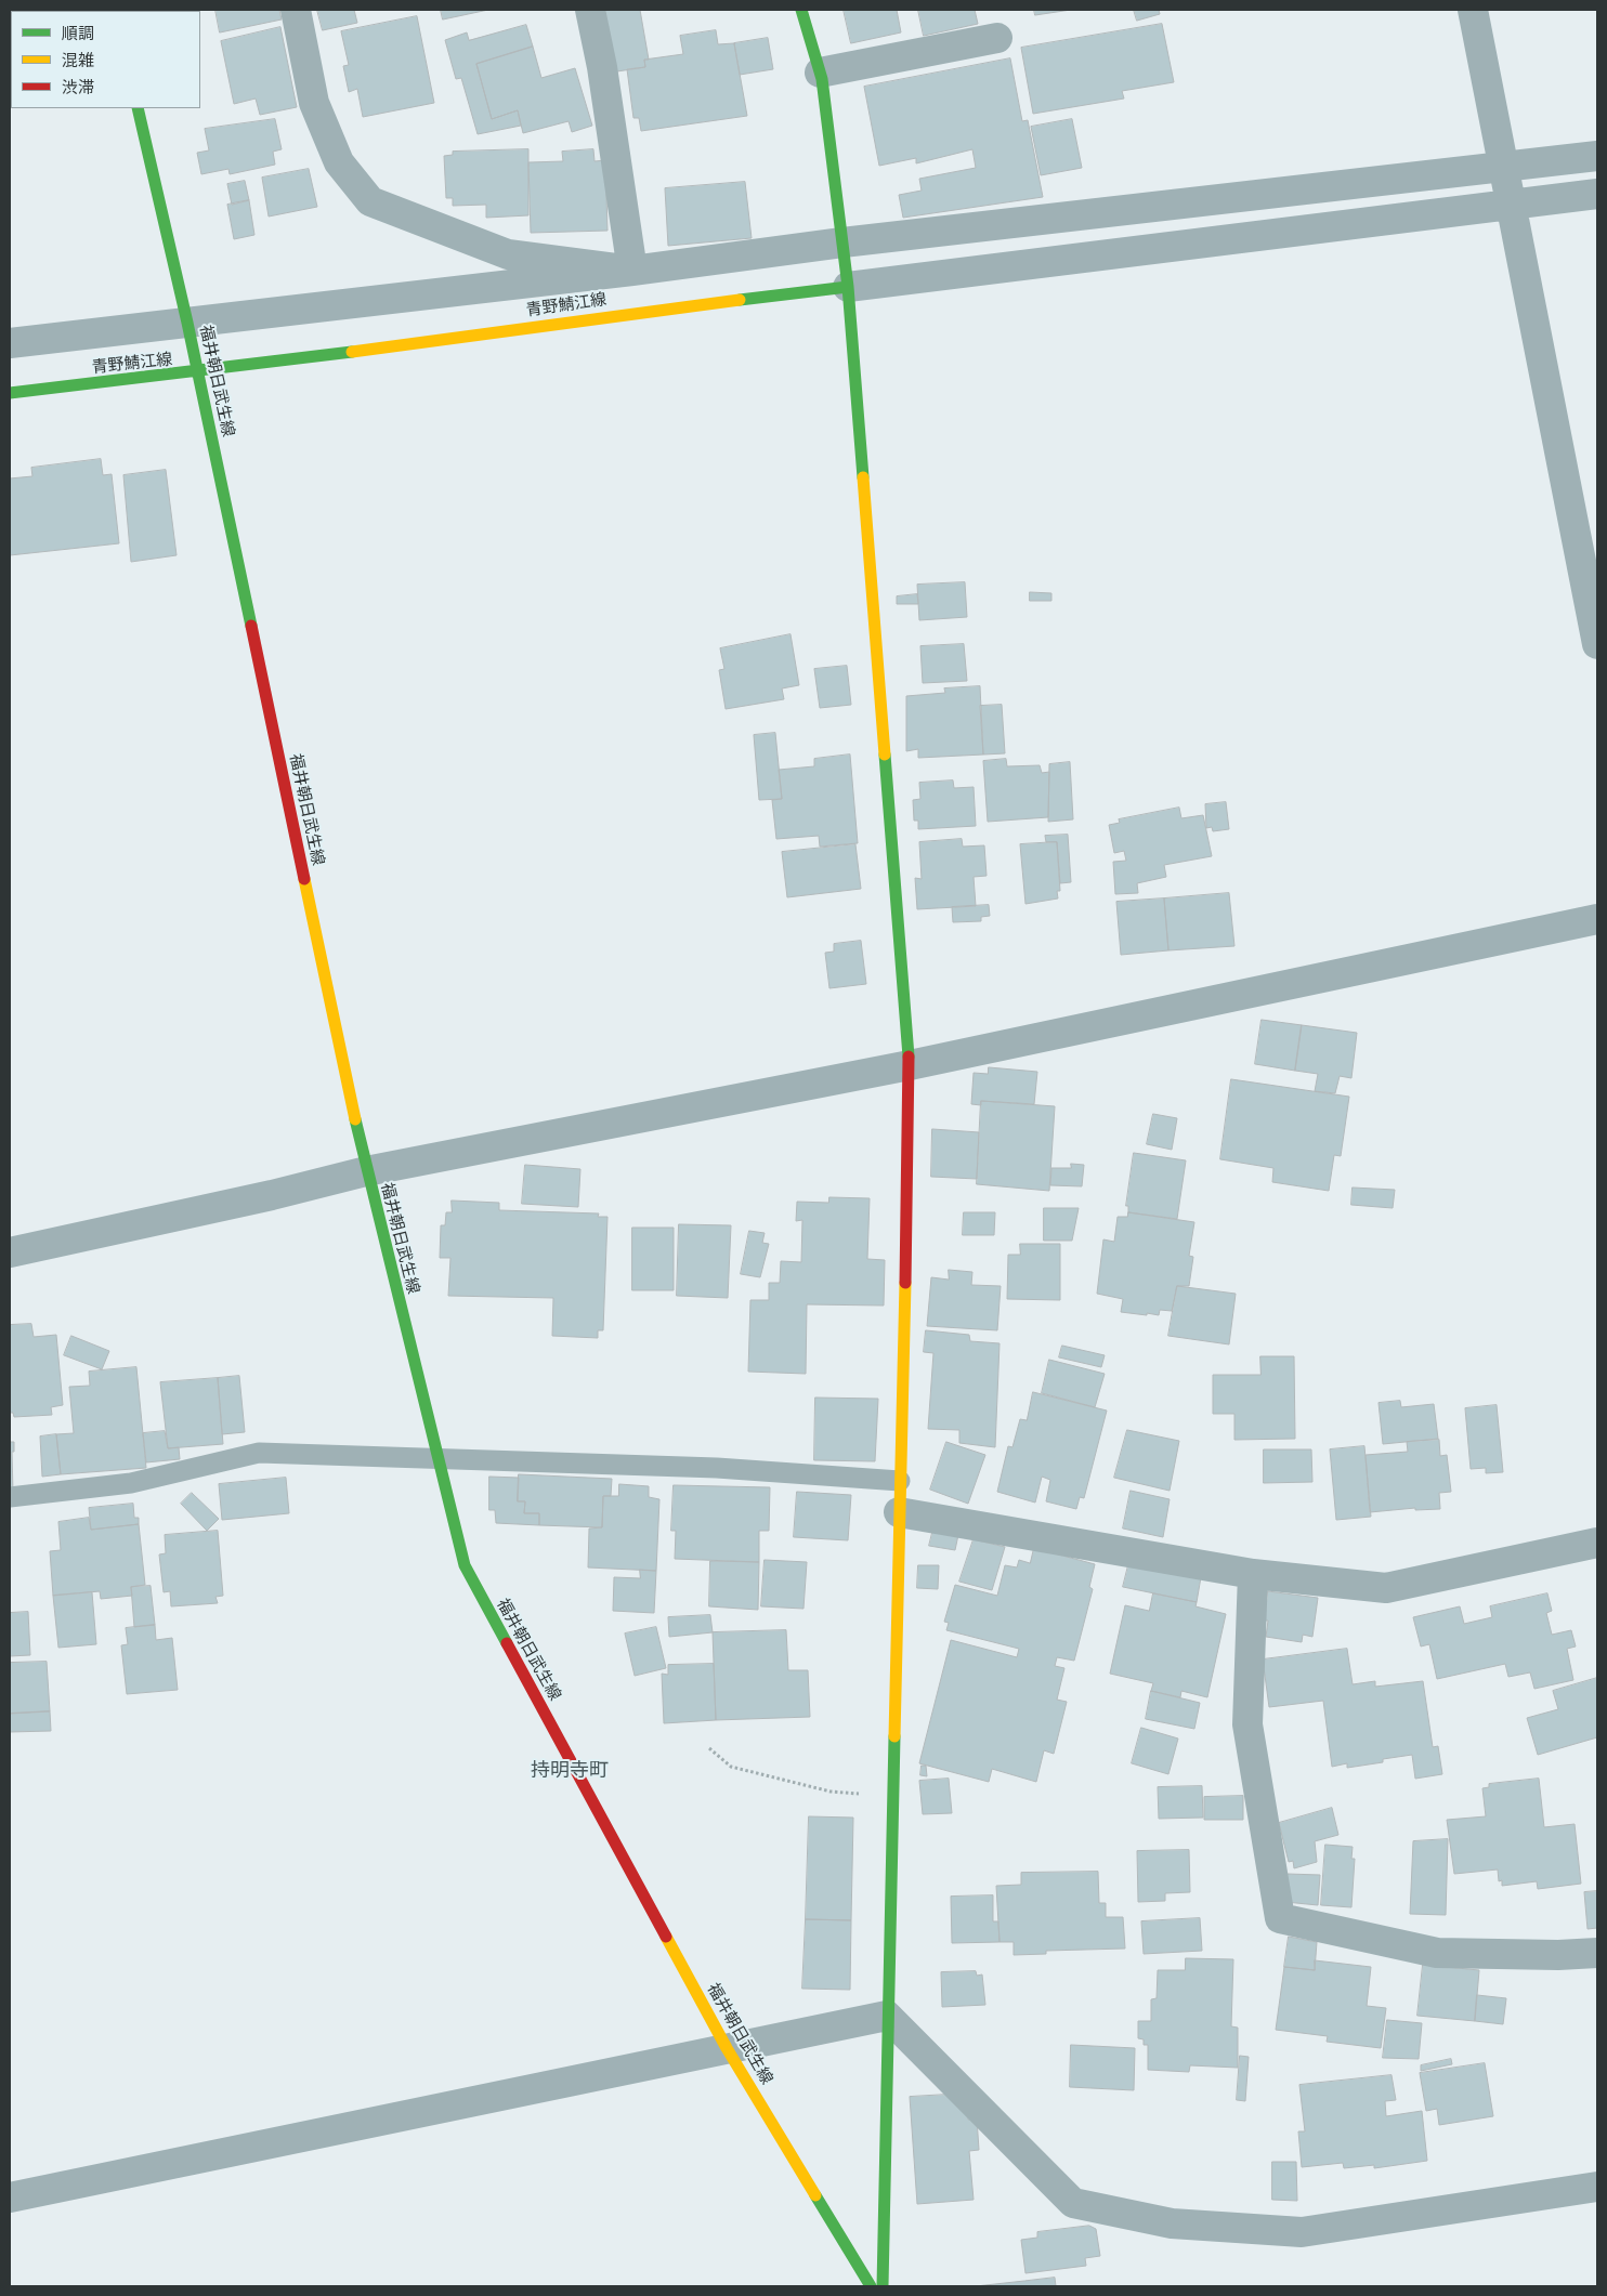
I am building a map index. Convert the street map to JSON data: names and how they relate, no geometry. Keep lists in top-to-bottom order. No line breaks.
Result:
{"streets":{"main road":["青野鯖江線","福井朝日武生線"]},"crossings":[["青野鯖江線","福井朝日武生線"]],"districts":["持明寺町"],"legend":["順調","混雑","渋滞"]}
